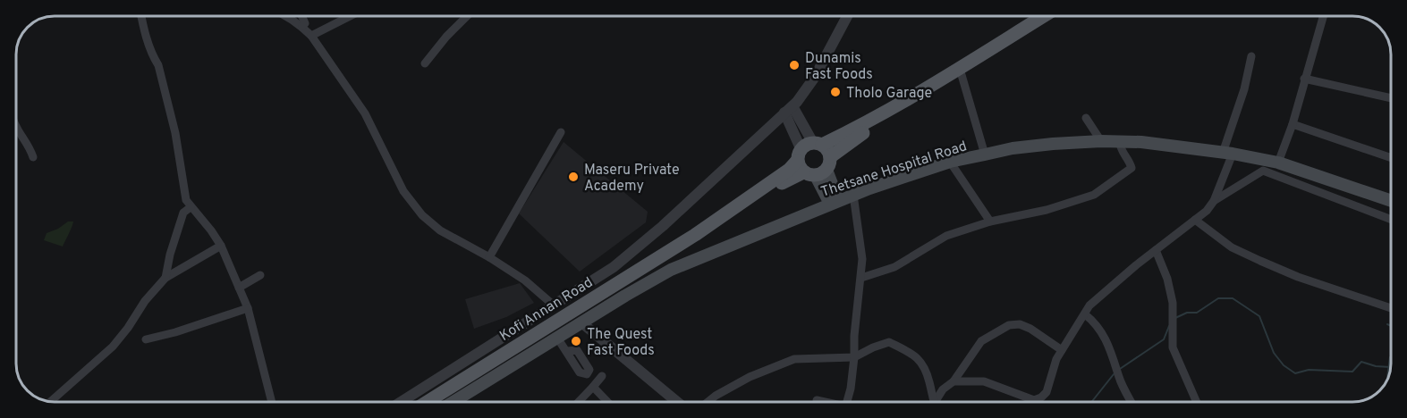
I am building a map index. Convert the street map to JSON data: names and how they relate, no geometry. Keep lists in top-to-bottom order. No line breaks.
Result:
{"streets":{"main road":["Thetsane Hospital Road","Kofi Annan Road"]},"places":["Dunamis Fast Foods","Tholo Garage","Maseru Private Academy","The Quest Fast Foods"]}
